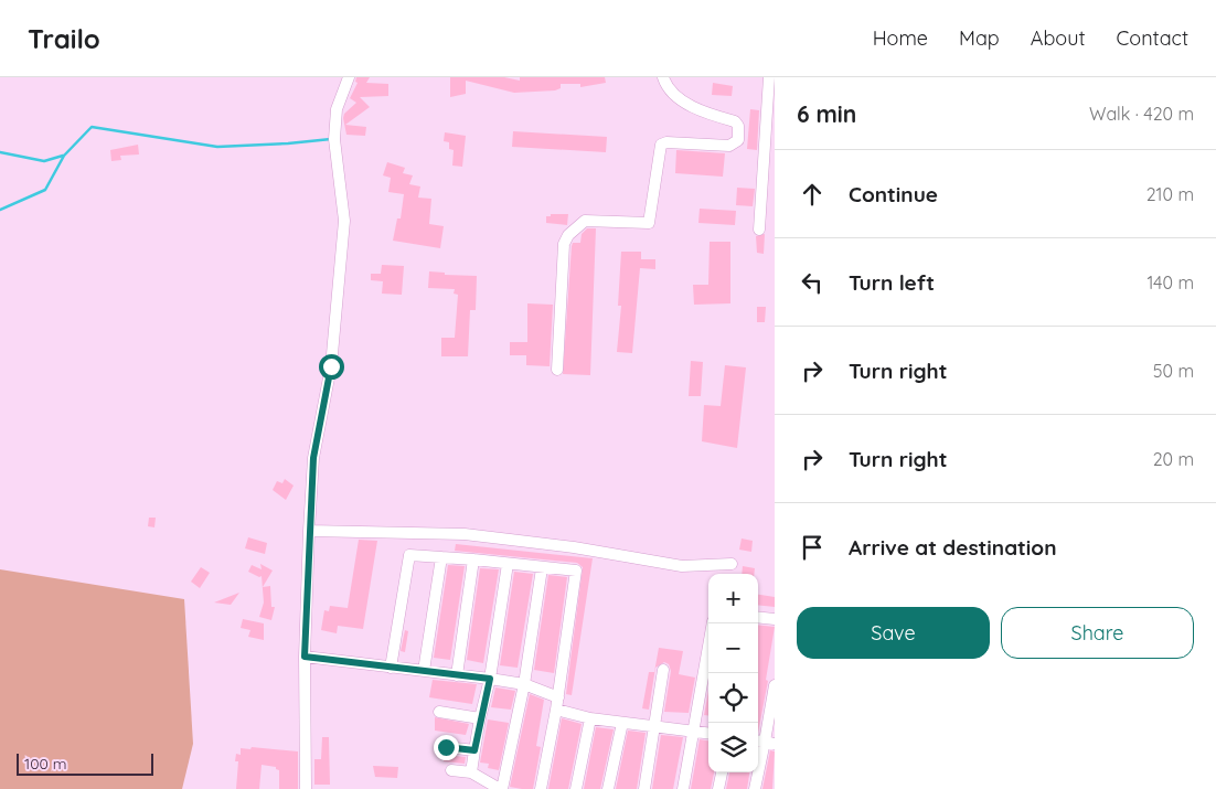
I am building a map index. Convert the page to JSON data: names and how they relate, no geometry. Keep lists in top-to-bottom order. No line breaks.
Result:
{"scale_bar":"100 m","page":{"header":"Trailo","nav":["Home","Map","About","Contact"],"heading":["6 min","Walk · 420 m"],"list":[["Continue","210 m"],["Turn left","140 m"],["Turn right","50 m"],["Turn right","20 m"],"Arrive at destination"],"map_buttons":["+","−"],"buttons":["Save","Share"],"scale":"100 m"}}
